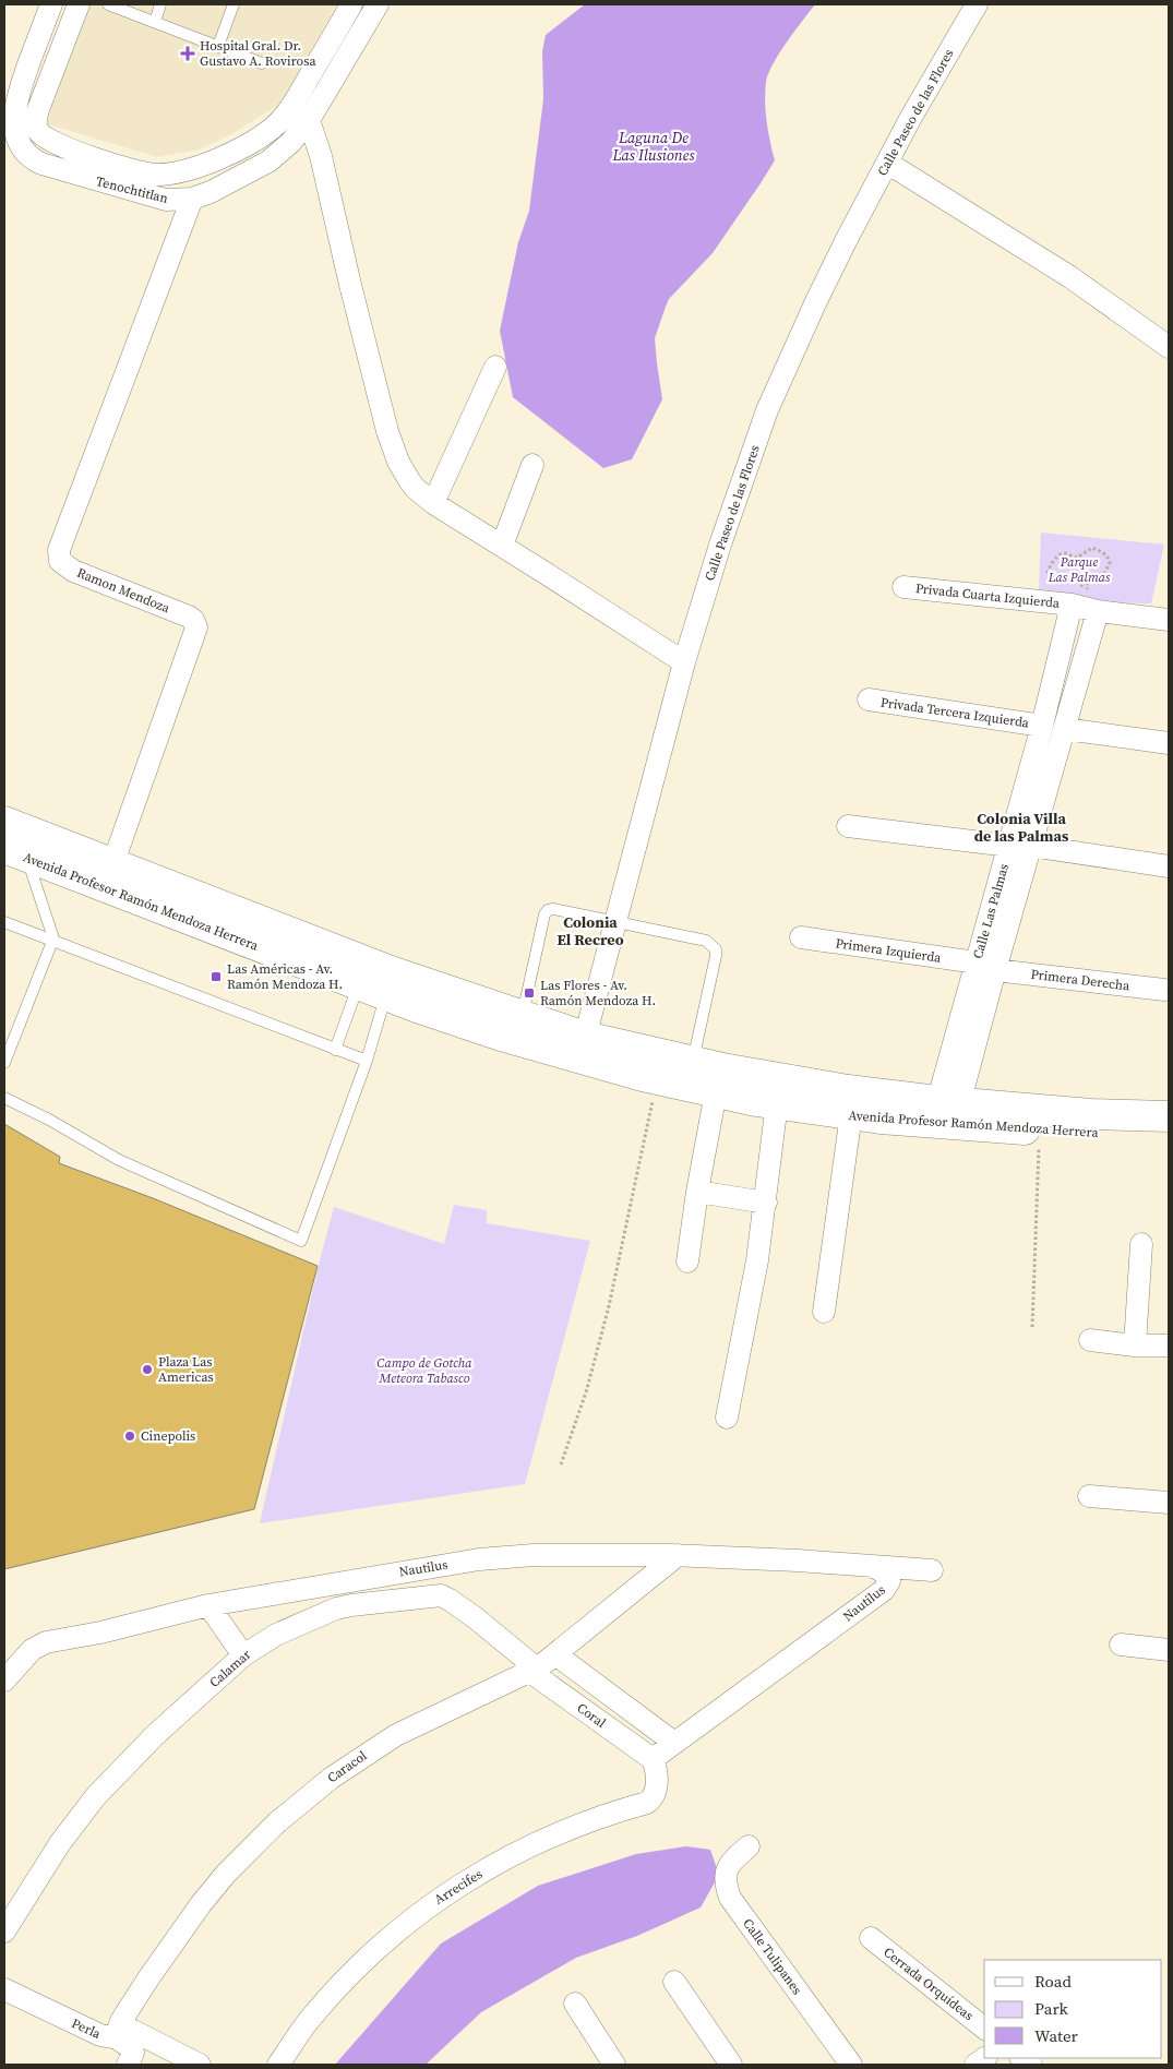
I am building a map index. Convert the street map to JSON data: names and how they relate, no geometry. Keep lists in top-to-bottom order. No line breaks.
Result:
{"streets":{"main road":["Avenida Profesor Ramón Mendoza Herrera"],"street":["Calle Paseo de las Flores","Tenochtitlan","Ramon Mendoza","Privada Cuarta Izquierda","Privada Tercera Izquierda","Calle Las Palmas","Primera Izquierda","Primera Derecha","Nautilus","Calamar","Coral","Caracol","Arrecifes","Calle Tulipanes","Cerrada Orquídeas","Perla"]},"crossings":[["Calle Paseo de las Flores","Avenida Profesor Ramón Mendoza Herrera"],["Tenochtitlan","Ramon Mendoza"],["Ramon Mendoza","Avenida Profesor Ramón Mendoza Herrera"],["Privada Cuarta Izquierda","Calle Las Palmas"],["Privada Tercera Izquierda","Calle Las Palmas"],["Avenida Profesor Ramón Mendoza Herrera","Calle Las Palmas"],["Calle Las Palmas","Primera Izquierda"],["Calle Las Palmas","Primera Derecha"],["Primera Izquierda","Primera Derecha"],["Nautilus","Coral"],["Nautilus","Caracol"],["Nautilus","Arrecifes"],["Calamar","Coral"],["Calamar","Caracol"],["Coral","Caracol"],["Coral","Arrecifes"],["Caracol","Perla"]],"districts":["Colonia Villa de las Palmas","Colonia El Recreo"],"water":["Laguna De Las Ilusiones"],"parks":["Parque Las Palmas","Campo de Gotcha Meteora Tabasco"],"places":{"health":["Hospital Gral. Dr. Gustavo A. Rovirosa"],"transit":["Las Américas - Av. Ramón Mendoza H.","Las Flores - Av. Ramón Mendoza H."],"other":["Plaza Las Americas","Cinepolis"]},"legend":["Road","Park","Water"]}
